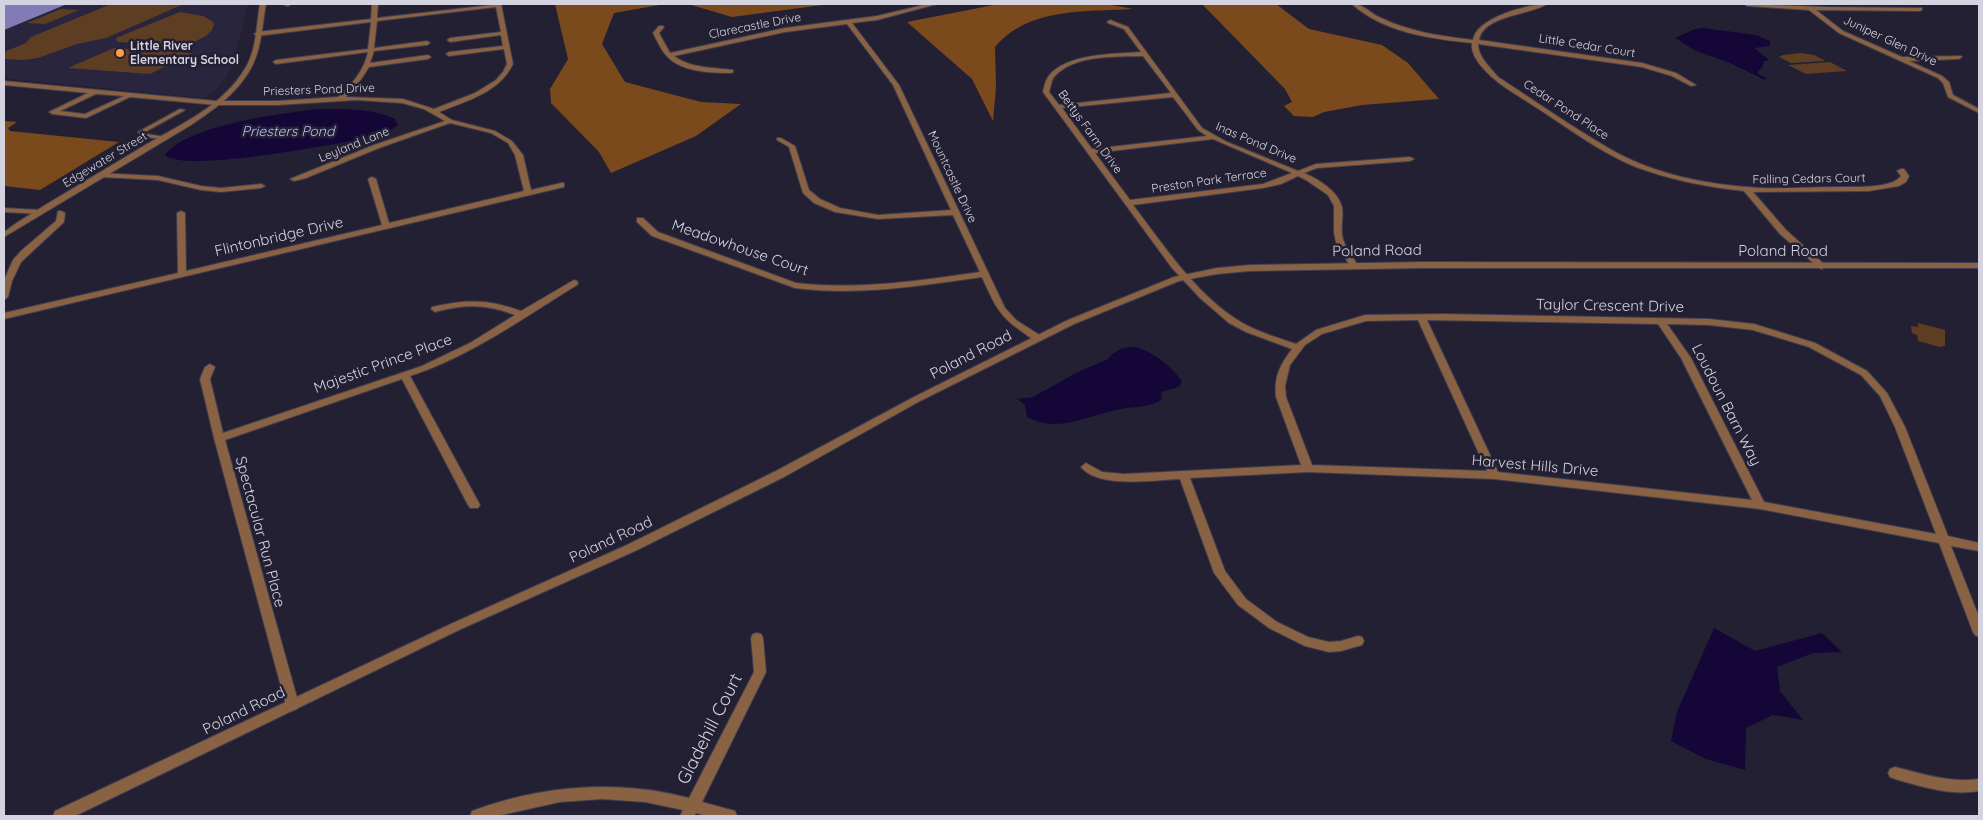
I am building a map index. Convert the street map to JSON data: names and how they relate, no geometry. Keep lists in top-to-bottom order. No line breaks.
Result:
{"streets":{"street":["Clarecastle Drive","Juniper Glen Drive","Little Cedar Court","Priesters Pond Drive","Cedar Pond Place","Bettys Farm Drive","Inas Pond Drive","Leyland Lane","Edgewater Street","Mountcastle Drive","Falling Cedars Court","Preston Park Terrace","Flintonbridge Drive","Meadowhouse Court","Poland Road","Taylor Crescent Drive","Majestic Prince Place","Loudoun Barn Way","Harvest Hills Drive","Spectacular Run Place","Gladehill Court"]},"crossings":[["Clarecastle Drive","Mountcastle Drive"],["Little Cedar Court","Cedar Pond Place"],["Priesters Pond Drive","Leyland Lane"],["Priesters Pond Drive","Edgewater Street"],["Priesters Pond Drive","Flintonbridge Drive"],["Cedar Pond Place","Falling Cedars Court"],["Bettys Farm Drive","Inas Pond Drive"],["Bettys Farm Drive","Preston Park Terrace"],["Bettys Farm Drive","Poland Road"],["Bettys Farm Drive","Taylor Crescent Drive"],["Inas Pond Drive","Preston Park Terrace"],["Inas Pond Drive","Poland Road"],["Mountcastle Drive","Meadowhouse Court"],["Mountcastle Drive","Poland Road"],["Falling Cedars Court","Poland Road"],["Poland Road","Spectacular Run Place"],["Taylor Crescent Drive","Loudoun Barn Way"],["Taylor Crescent Drive","Harvest Hills Drive"],["Majestic Prince Place","Spectacular Run Place"],["Loudoun Barn Way","Harvest Hills Drive"]],"water":["Priesters Pond"],"places":["Little River Elementary School"]}
